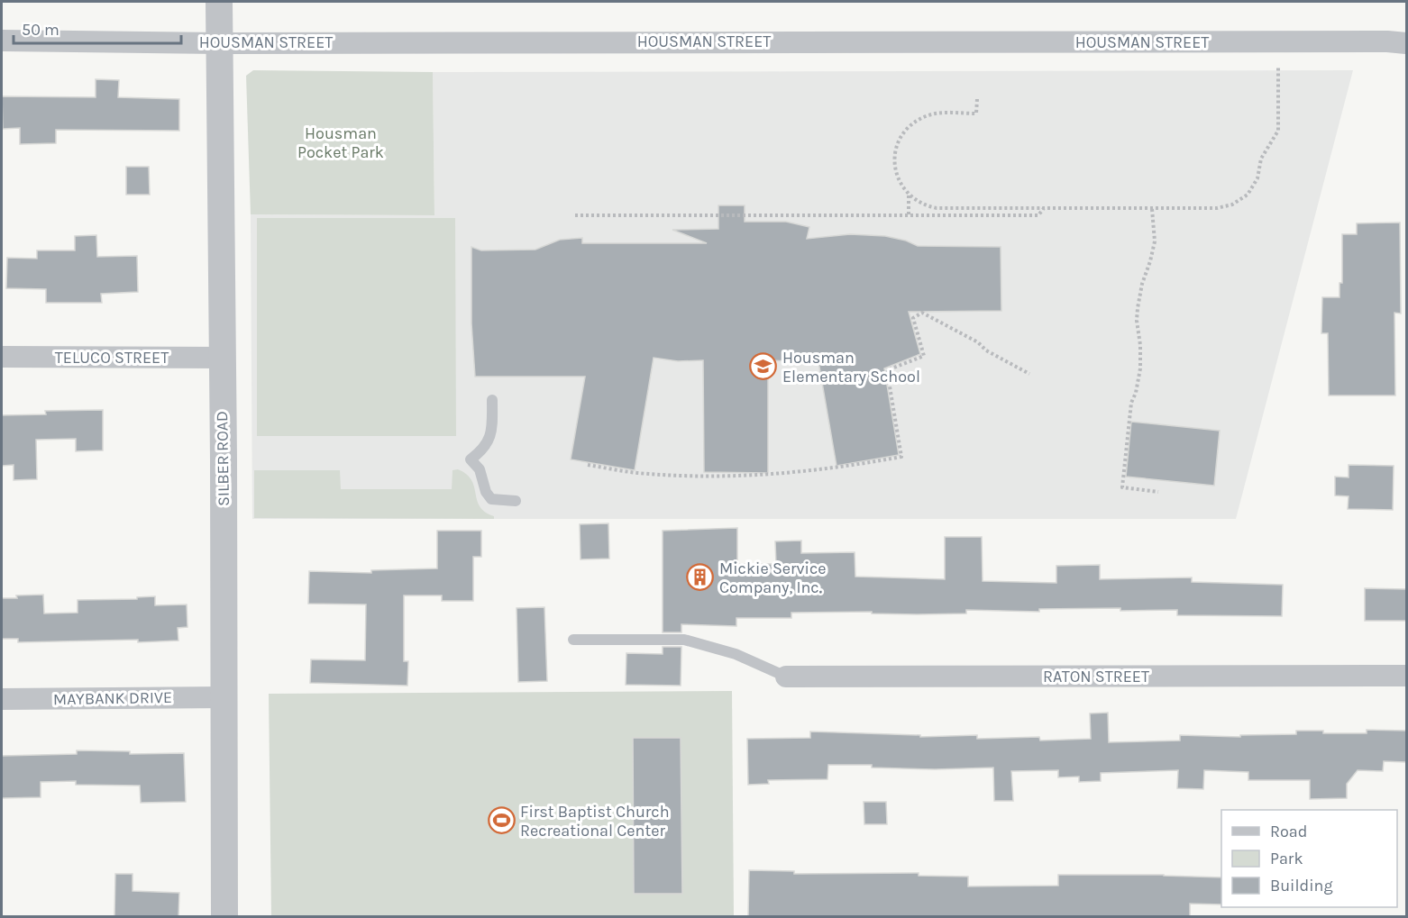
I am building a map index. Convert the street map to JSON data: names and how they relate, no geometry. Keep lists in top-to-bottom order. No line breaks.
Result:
{"streets":{"street":["HOUSMAN STREET","TELUCO STREET","SILBER ROAD","RATON STREET","MAYBANK DRIVE"]},"crossings":[["HOUSMAN STREET","SILBER ROAD"],["TELUCO STREET","SILBER ROAD"],["SILBER ROAD","MAYBANK DRIVE"]],"parks":["Housman Pocket Park"],"places":{"school or university":["Housman Elementary School"],"building":["Mickie Service Company, Inc."],"sports":["First Baptist Church Recreational Center"]},"legend":["Road","Park","Building"],"scale_bar":"50 m"}
